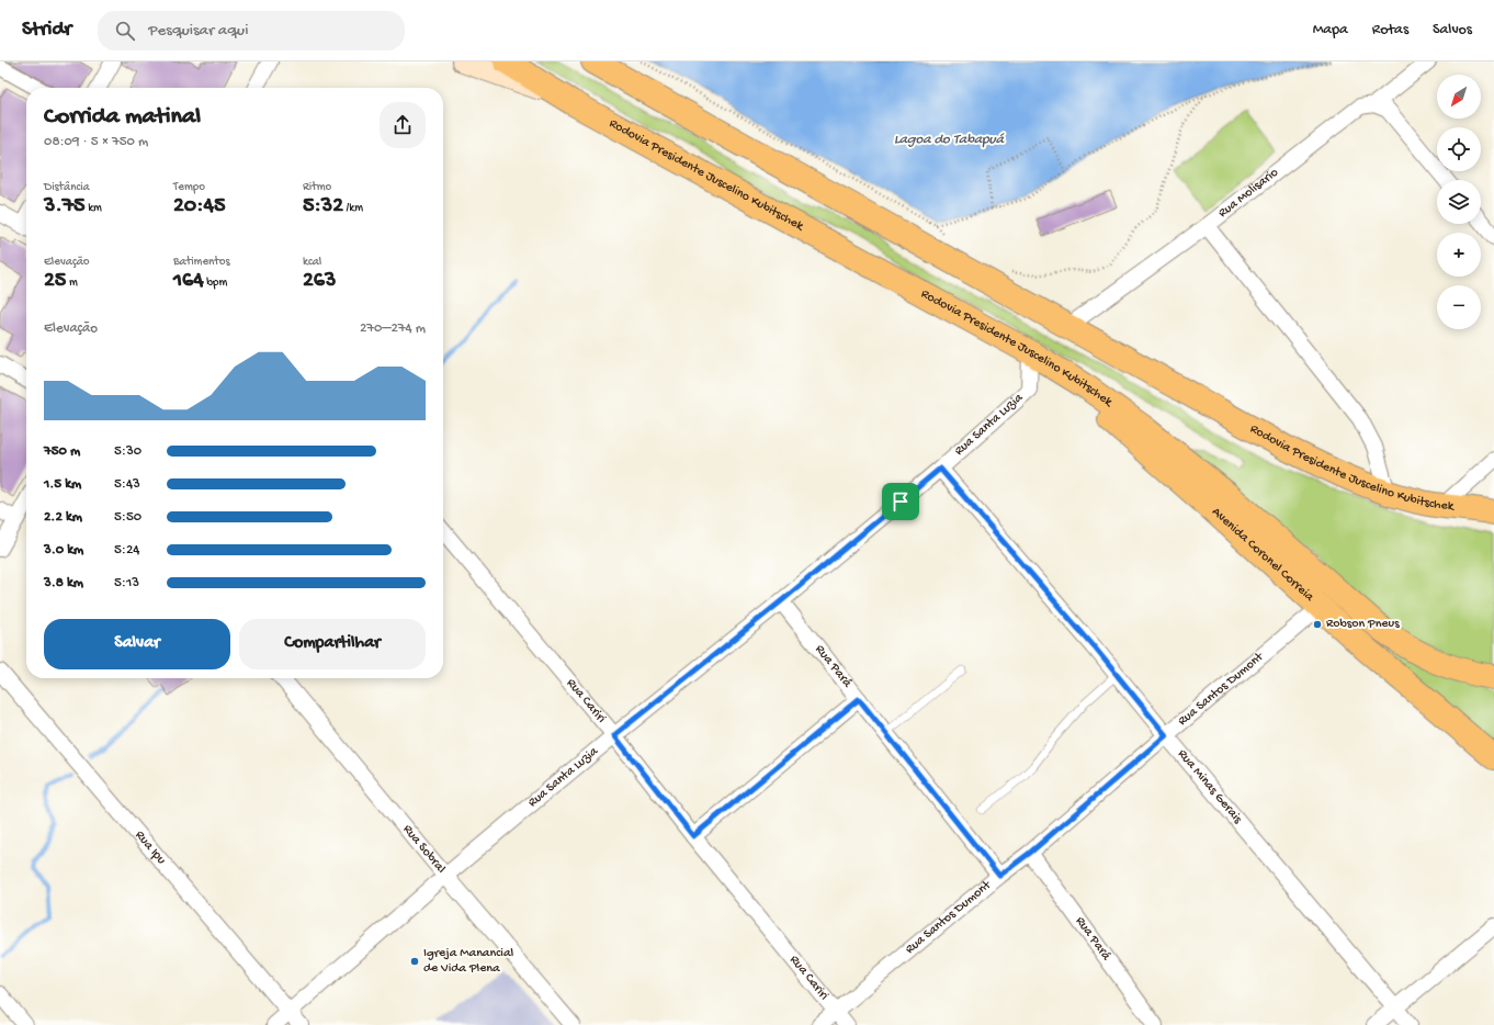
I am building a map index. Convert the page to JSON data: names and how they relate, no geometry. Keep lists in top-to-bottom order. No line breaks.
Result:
{"streets":{"highway":["Rodovia Presidente Juscelino Kubitschek","Avenida Coronel Correia"],"street":["Rua Molisario","Rua Santa Luzia","Rua Pará","Rua Santos Dumont","Rua Cariri","Rua Minas Gerais","Rua Ipu","Rua Sobral"]},"crossings":[["Rodovia Presidente Juscelino Kubitschek","Rua Molisario"],["Rodovia Presidente Juscelino Kubitschek","Rua Santa Luzia"],["Rodovia Presidente Juscelino Kubitschek","Avenida Coronel Correia"],["Rua Santa Luzia","Avenida Coronel Correia"],["Rua Santa Luzia","Rua Pará"],["Rua Santa Luzia","Rua Cariri"],["Rua Santa Luzia","Rua Minas Gerais"],["Rua Santa Luzia","Rua Ipu"],["Rua Santa Luzia","Rua Sobral"],["Avenida Coronel Correia","Rua Santos Dumont"],["Rua Pará","Rua Santos Dumont"],["Rua Santos Dumont","Rua Cariri"],["Rua Santos Dumont","Rua Minas Gerais"]],"water":["Lagoa do Tabapuá"],"places":["Robson Pneus","Igreja Manancial de Vida Plena"],"north":"bottom left","page":{"header":"Stridr","search":"Pesquisar aqui","nav":["Mapa","Rotas","Salvos"],"map_buttons":["+","−"],"heading":["Corrida matinal","08:09 · 5 × 750 m"],"stats":[["Distância","3.75 km"],["Tempo","20:45"],["Ritmo","5:32 /km"],["Elevação","25 m"],["Batimentos","164 bpm"],["kcal","263"]],"chart":["Elevação","270–274 m"],"list":[{"name":"750 m","note":"5:30"},{"name":"1.5 km","note":"5:43"},{"name":"2.2 km","note":"5:50"},{"name":"3.0 km","note":"5:24"},{"name":"3.8 km","note":"5:13"}],"buttons":["Salvar","Compartilhar"]}}
